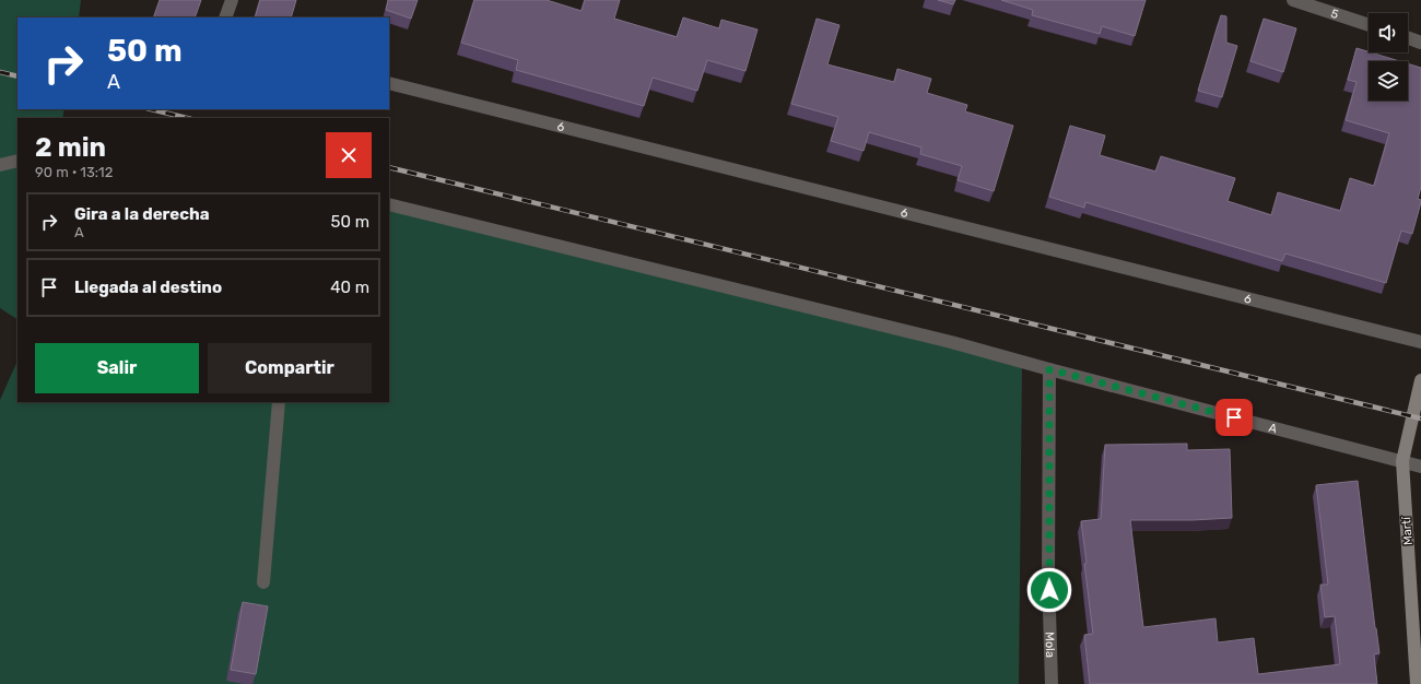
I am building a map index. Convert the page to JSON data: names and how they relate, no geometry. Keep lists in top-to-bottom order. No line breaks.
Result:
{"streets":{"street":["5","6","A","Martí","Mola"]},"crossings":[["A","Martí"],["A","Mola"]],"page":{"turn":["50 m","A"],"heading":["2 min","90 m · 13:12"],"list":[{"name":"Gira a la derecha","note":"A","value":"50 m"},{"name":"Llegada al destino","value":"40 m"}],"buttons":["Salir","Compartir"]}}
